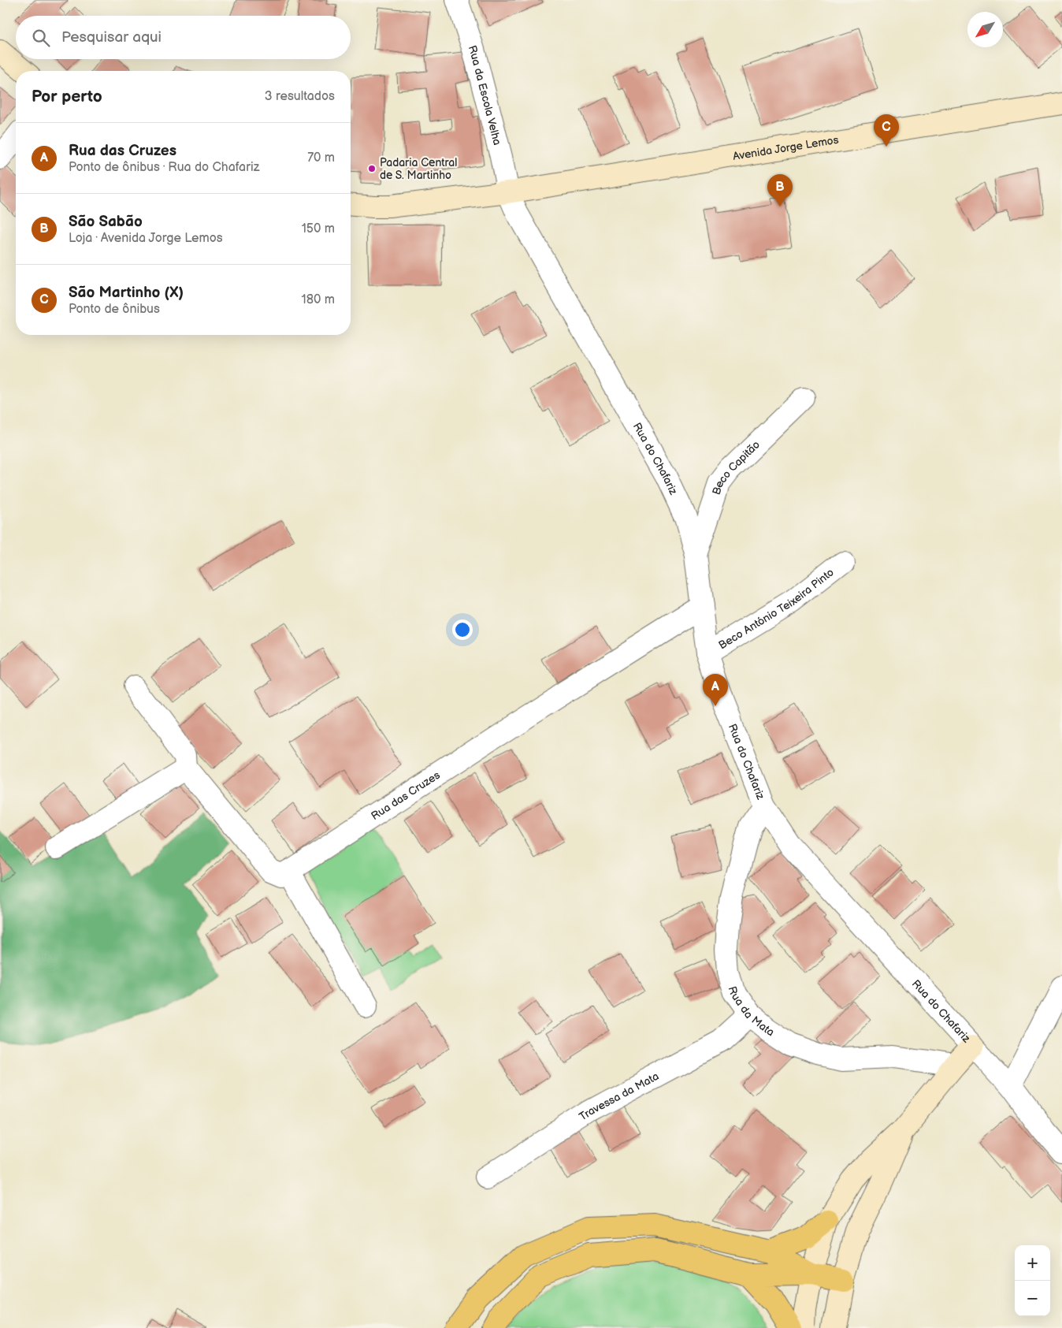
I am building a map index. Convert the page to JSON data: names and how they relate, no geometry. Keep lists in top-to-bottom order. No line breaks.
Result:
{"streets":{"street":["Rua da Escola Velha","Avenida Jorge Lemos","Rua do Chafariz","Beco Capitão","Beco António Teixeira Pinto","Rua das Cruzes","Rua da Mata","Travessa da Mata"]},"crossings":[["Rua da Escola Velha","Avenida Jorge Lemos"],["Rua da Escola Velha","Rua do Chafariz"],["Avenida Jorge Lemos","Rua do Chafariz"],["Rua do Chafariz","Beco Capitão"],["Rua do Chafariz","Beco António Teixeira Pinto"],["Rua do Chafariz","Rua das Cruzes"],["Rua do Chafariz","Rua da Mata"],["Rua da Mata","Travessa da Mata"]],"places":["Padaria Central de S. Martinho"],"north":"bottom left","page":{"search":"Pesquisar aqui","heading":["Por perto","3 resultados"],"pins":["C","B","A"],"list":[{"mark":"A","name":"Rua das Cruzes","note":"Ponto de ônibus · Rua do Chafariz","value":"70 m"},{"mark":"B","name":"São Sabão","note":"Loja · Avenida Jorge Lemos","value":"150 m"},{"mark":"C","name":"São Martinho (X)","note":"Ponto de ônibus","value":"180 m"}],"map_buttons":["+","−"]}}
